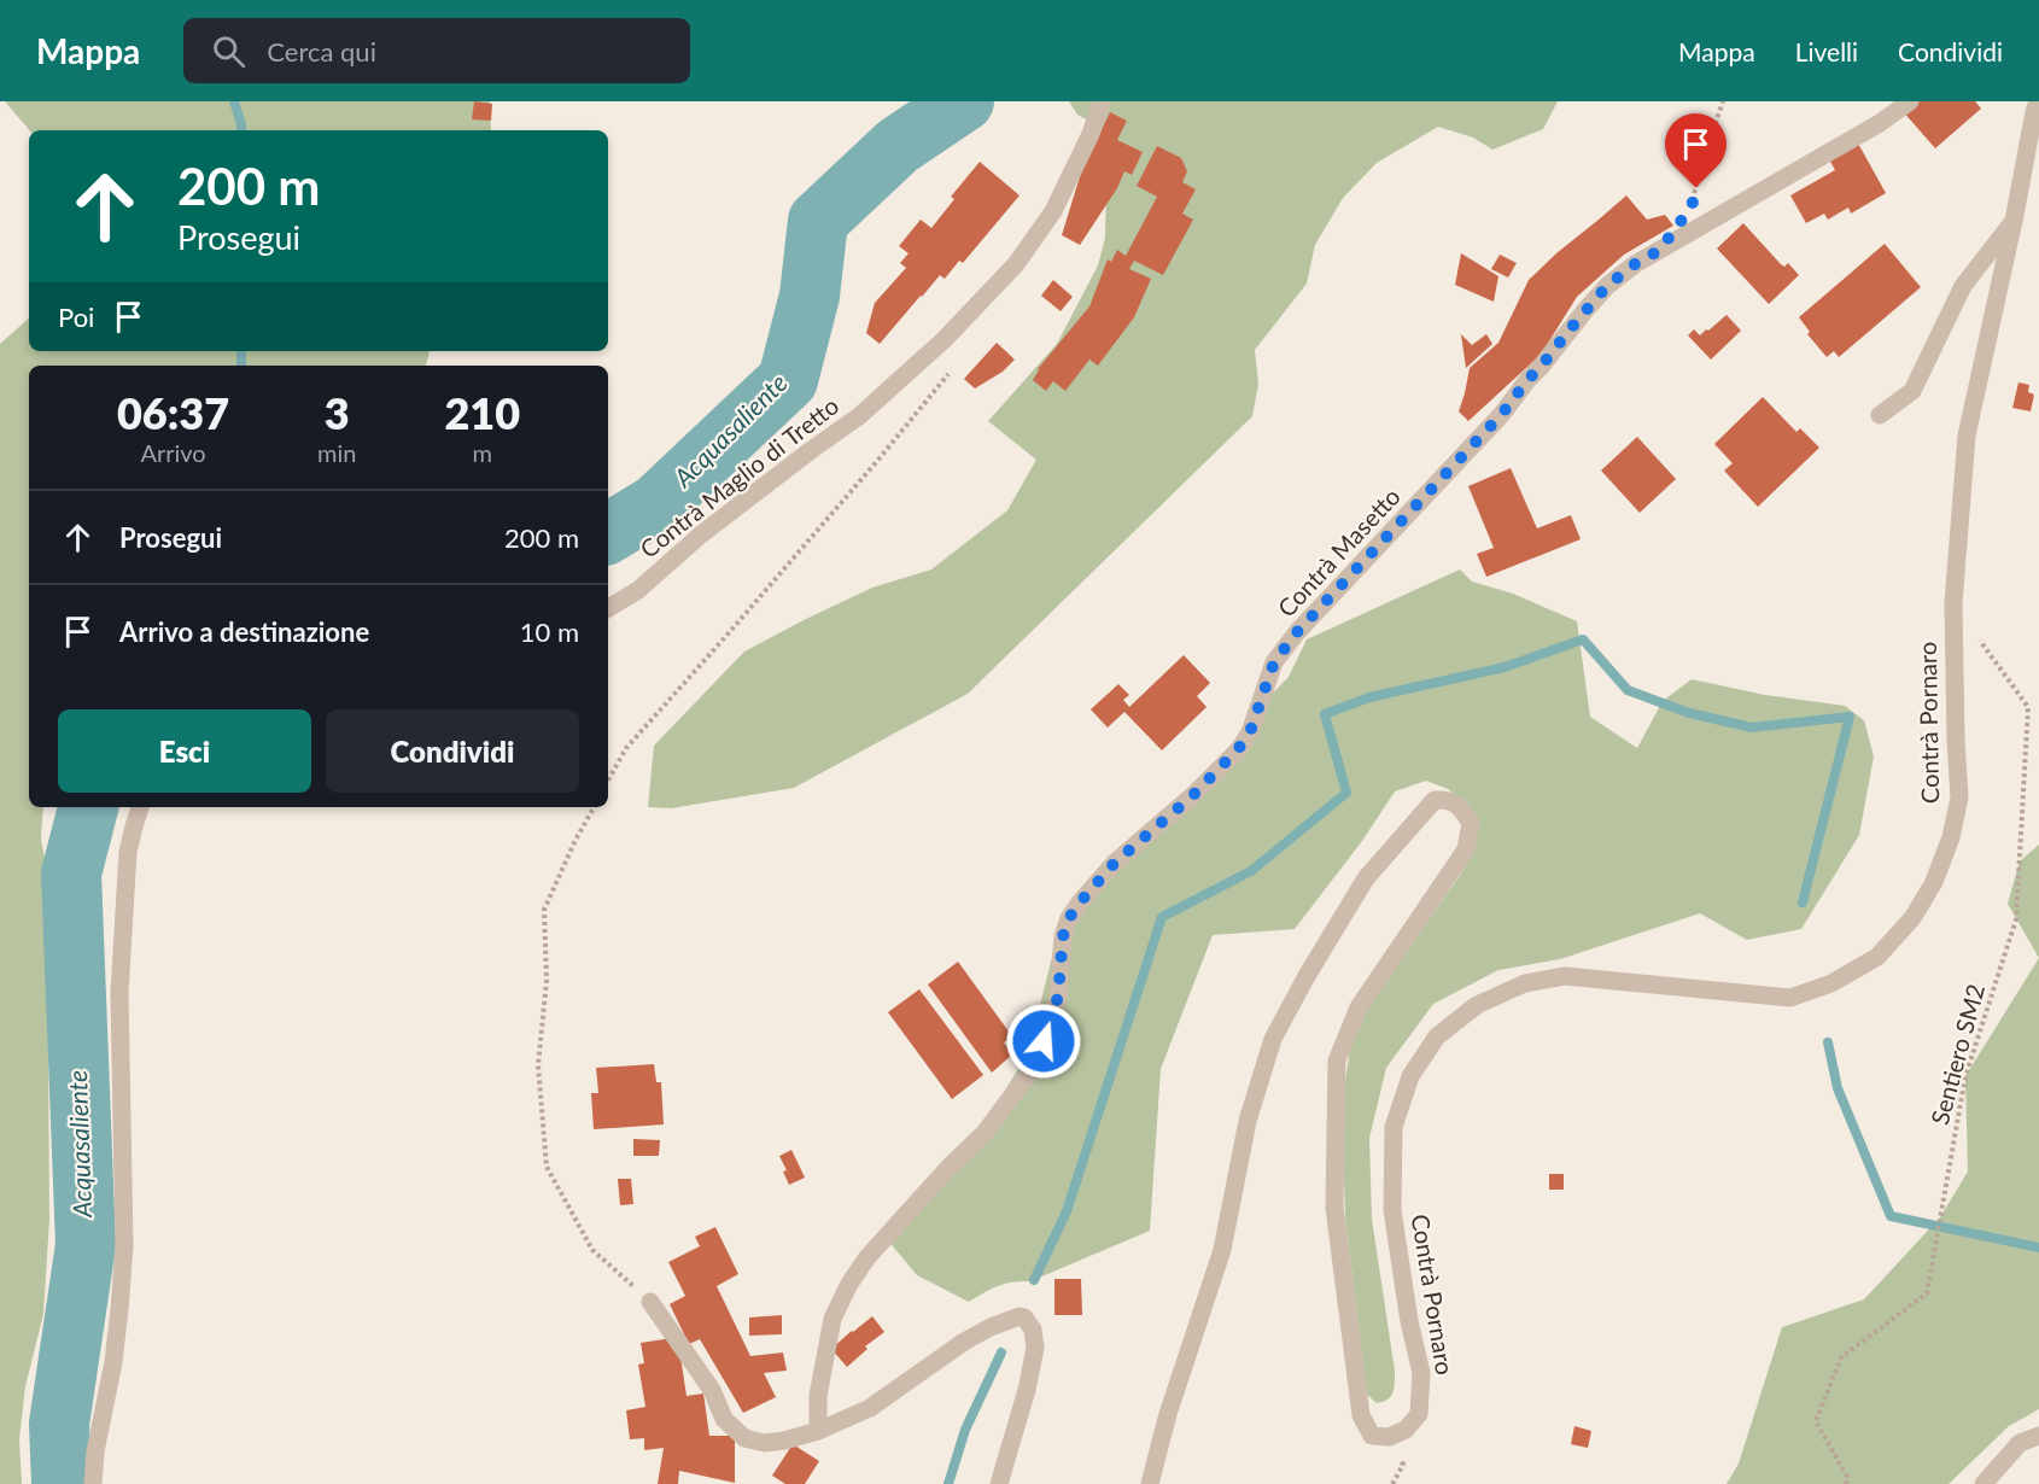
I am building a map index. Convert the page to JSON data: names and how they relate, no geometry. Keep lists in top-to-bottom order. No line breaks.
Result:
{"streets":{"street":["Contrà Maglio di Tretto","Contrà Masetto","Contrà Pornaro"],"path":["Sentiero SM2"]},"crossings":[["Contrà Pornaro","Sentiero SM2"]],"water":["Acquasaliente"],"page":{"header":"Mappa","search":"Cerca qui","nav":["Mappa","Livelli","Condividi"],"turn":["200 m","Prosegui"],"then":"Poi","eta":["06:37","Arrivo","3","min","210","m"],"list":[{"name":"Prosegui","value":"200 m"},{"name":"Arrivo a destinazione","value":"10 m"}],"buttons":["Esci","Condividi"]}}
